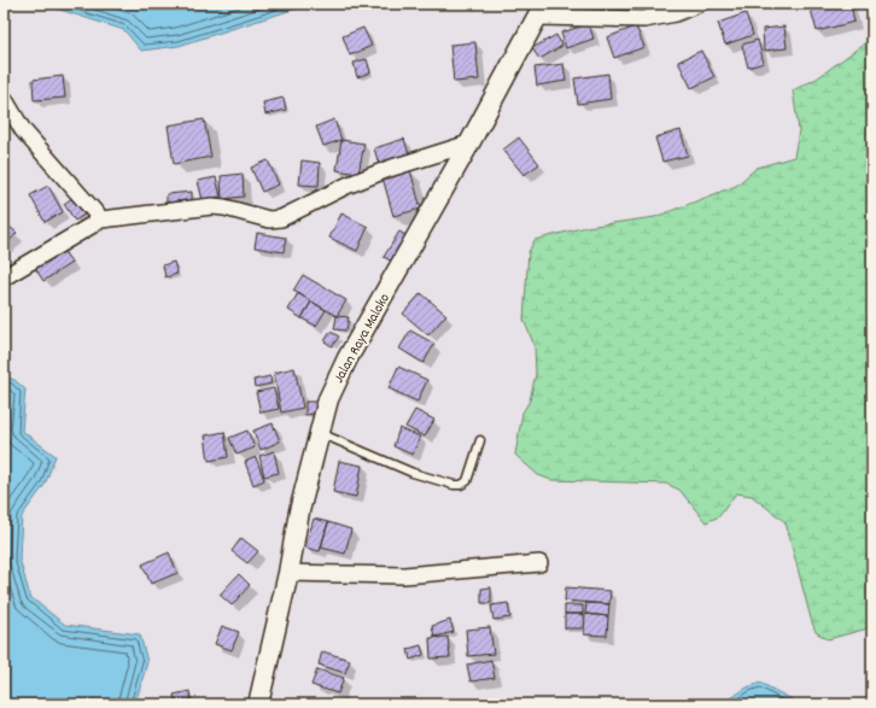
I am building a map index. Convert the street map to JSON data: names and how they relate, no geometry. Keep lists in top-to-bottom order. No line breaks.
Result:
{"streets":{"street":["Jalan Raya Maloko"]}}
